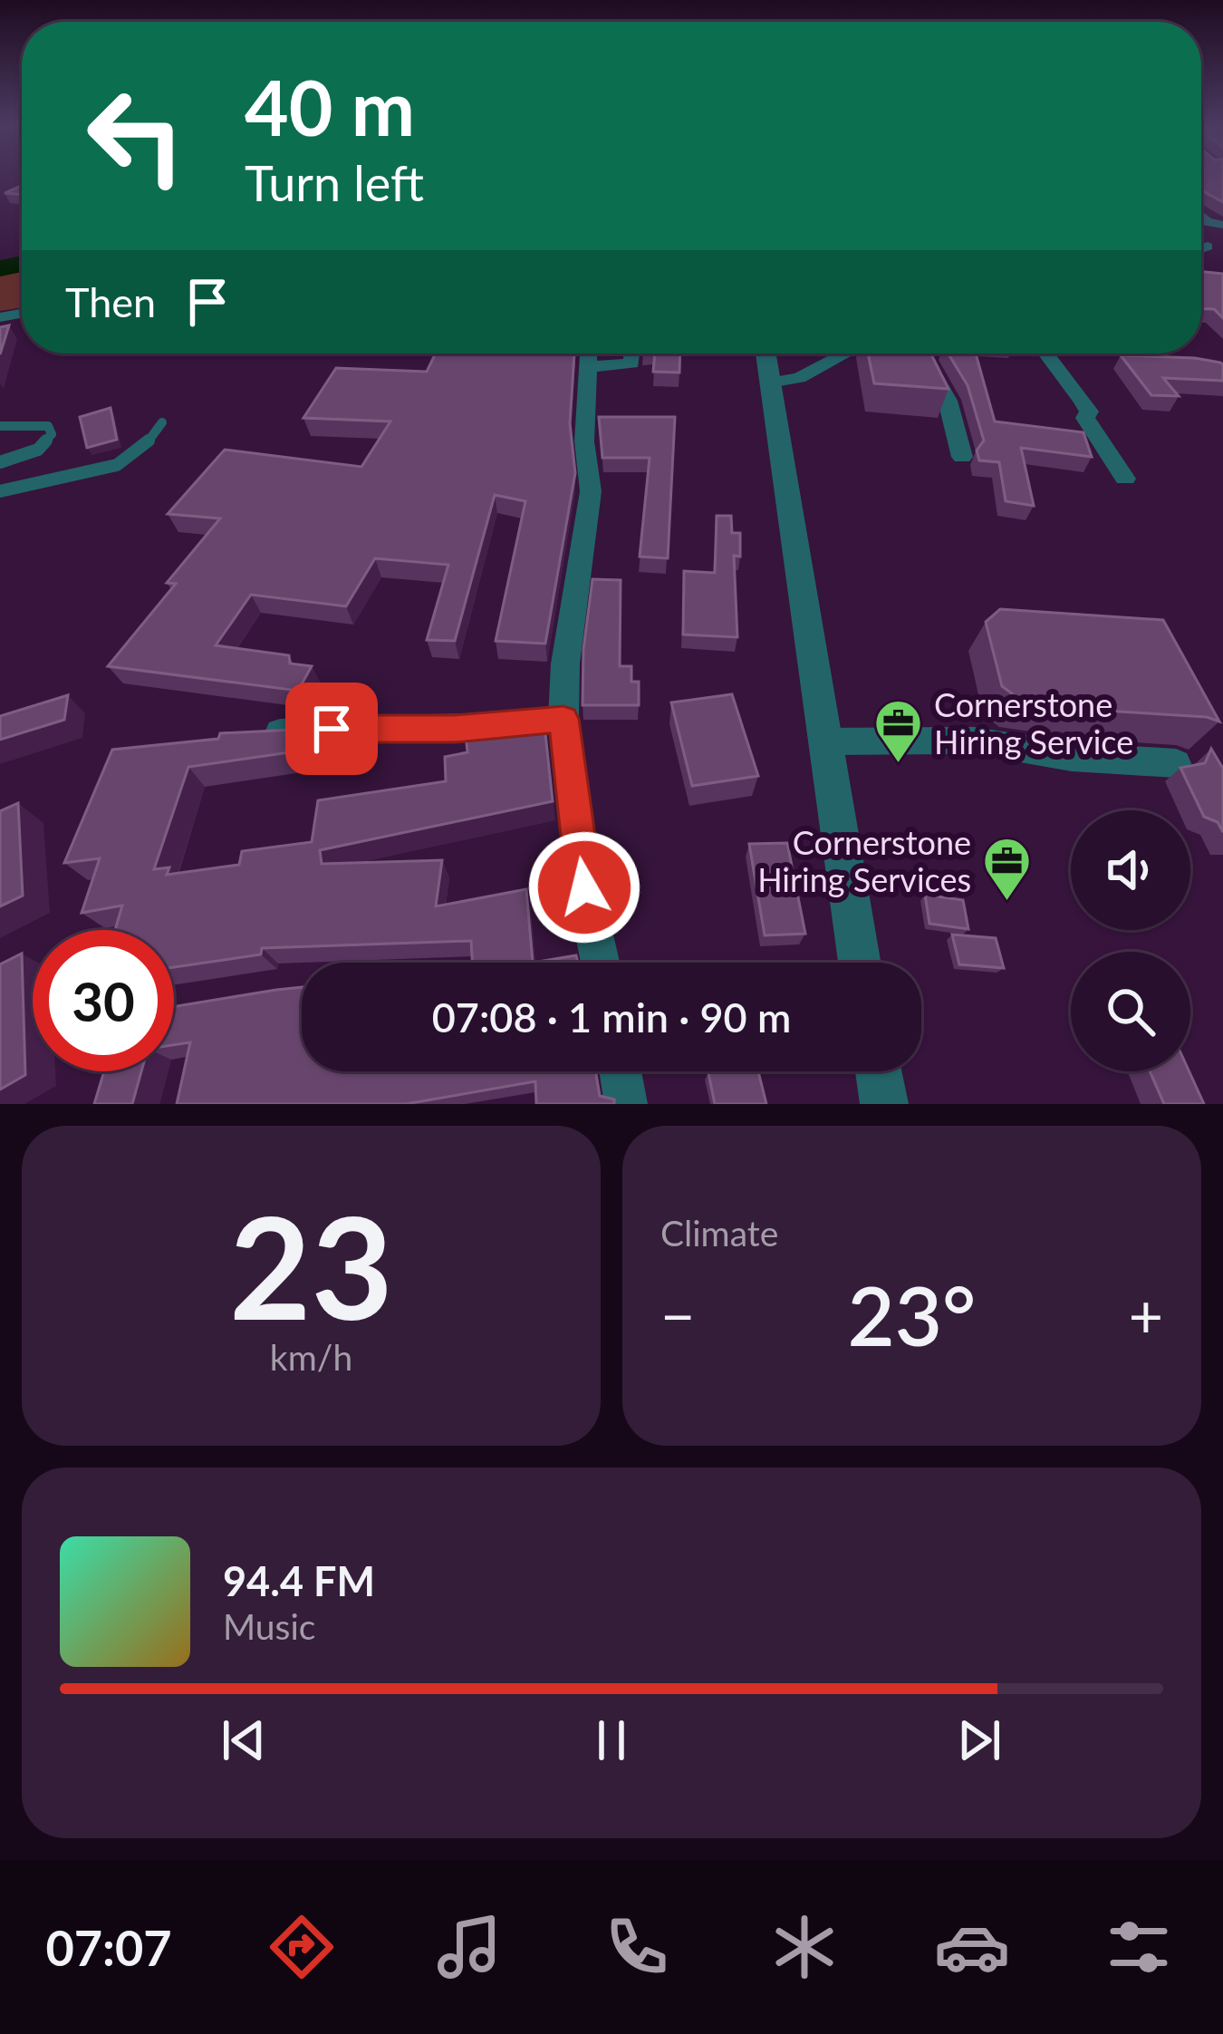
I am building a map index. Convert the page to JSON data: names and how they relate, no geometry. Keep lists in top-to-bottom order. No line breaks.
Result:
{"places":{"office":["Cornerstone Hiring Service","Cornerstone Hiring Services"]},"page":{"turn":["40 m","Turn left"],"then":"Then","limit":"30","trip":"07:08 · 1 min · 90 m","tile":[["23","km/h"],"Climate"],"heat":["−","23°","+"],"song":["94.4 FM","Music"],"tabs":"07:07"}}
